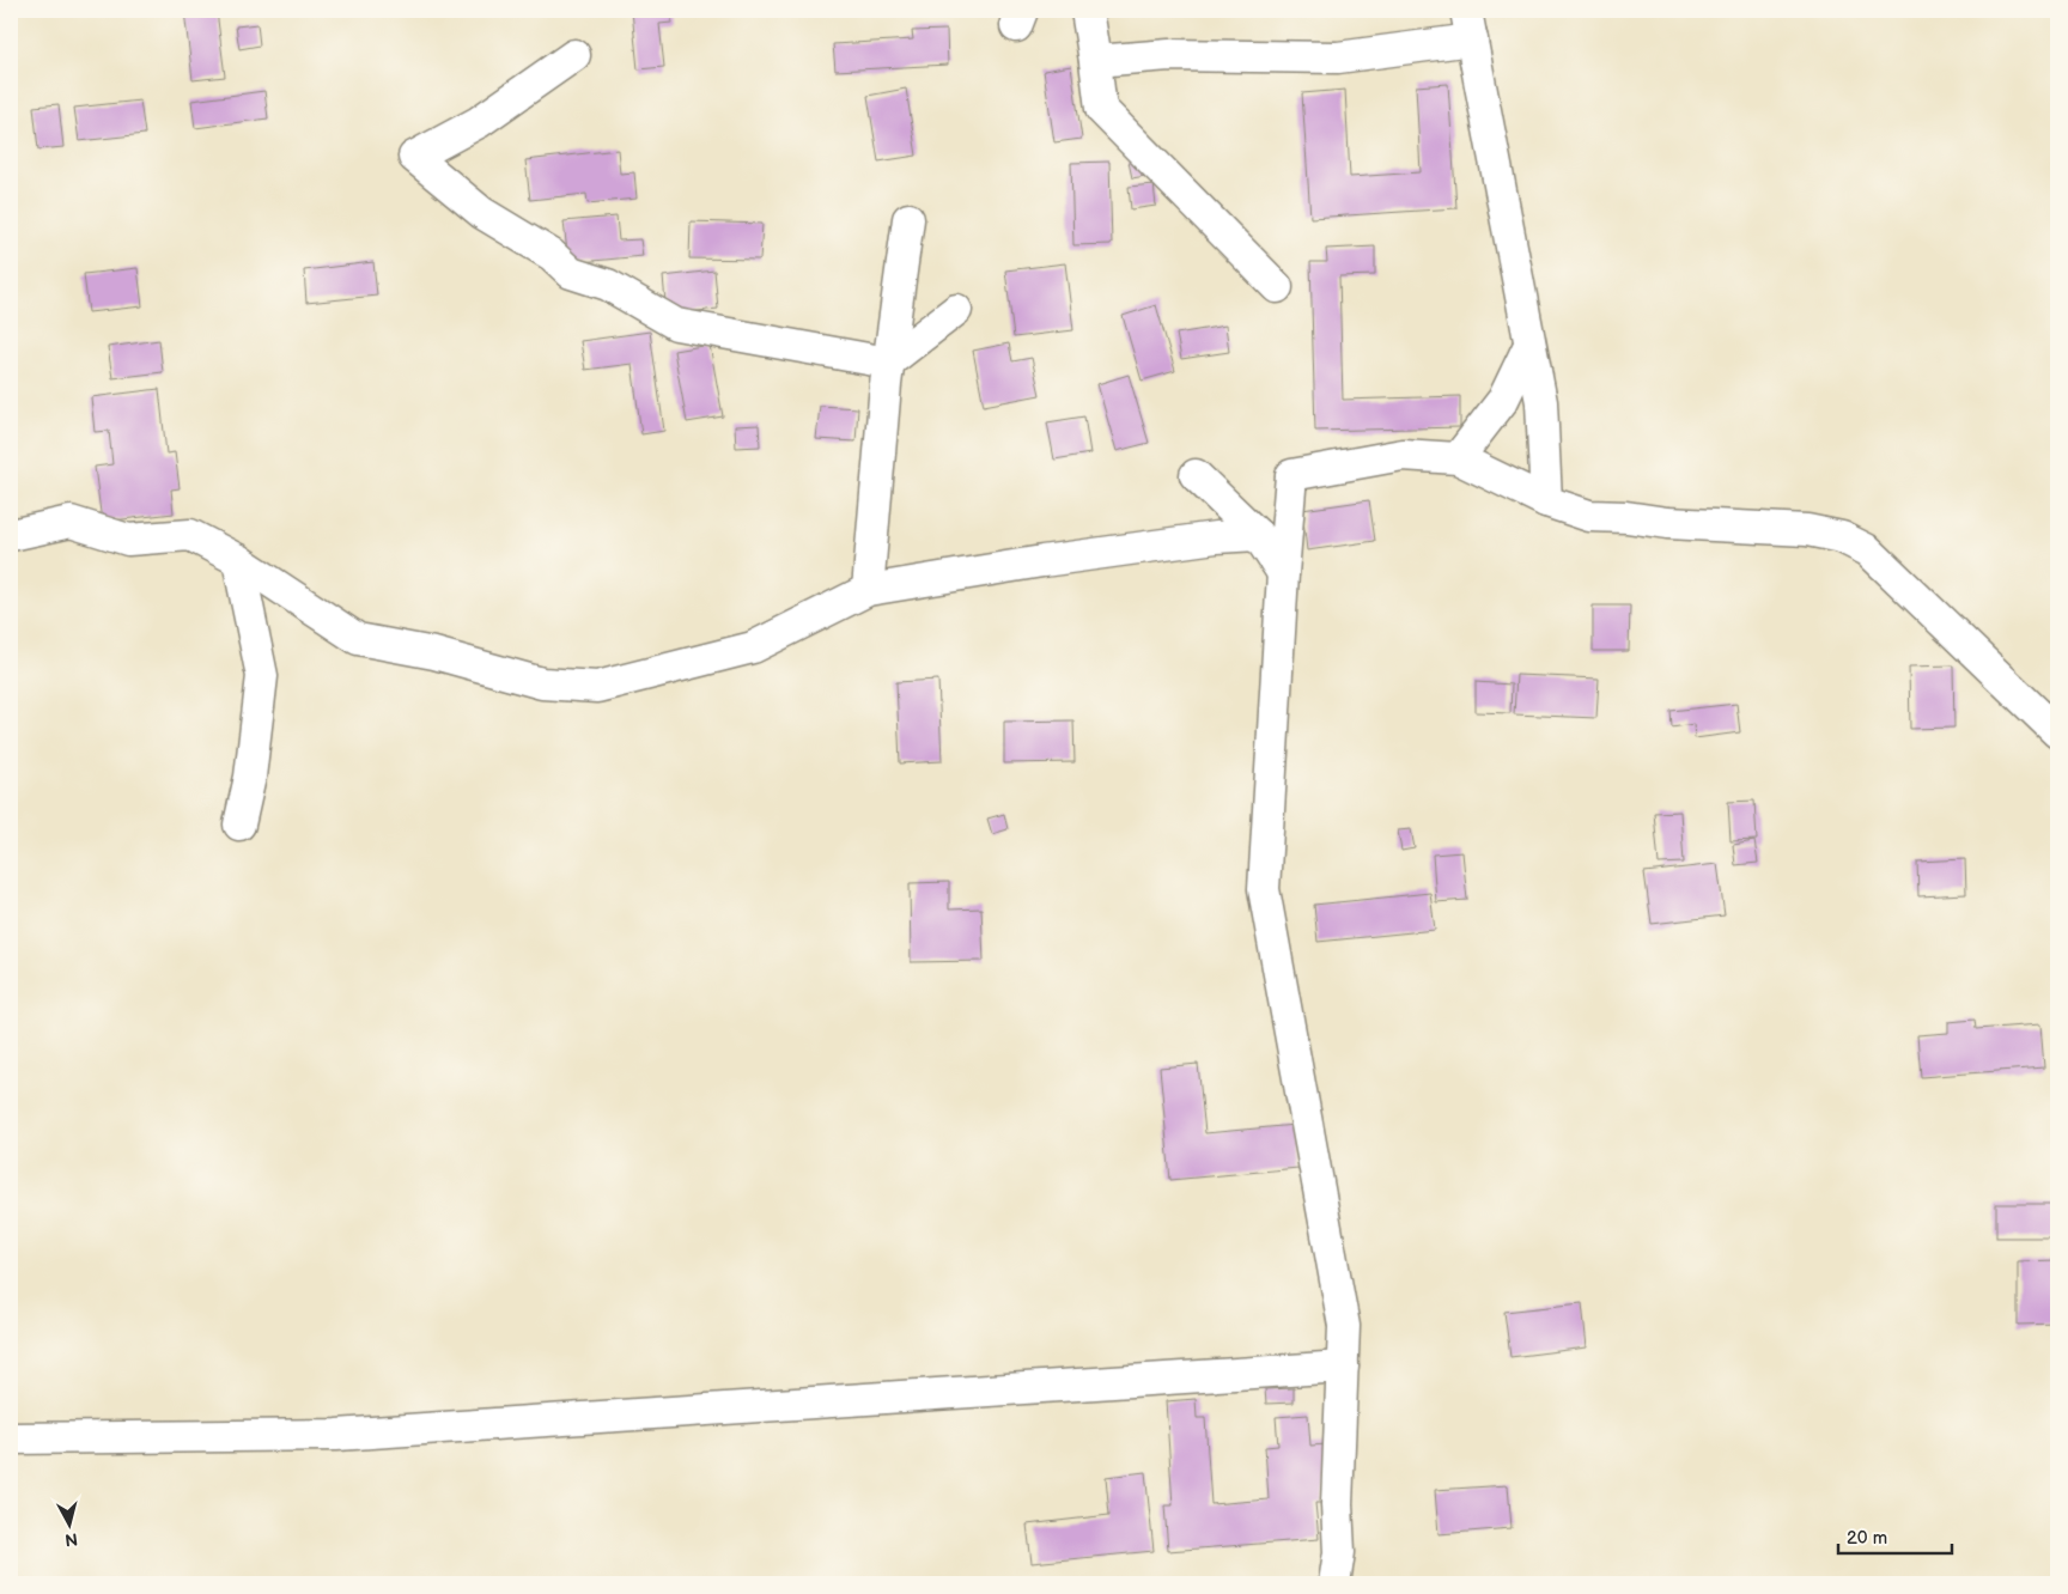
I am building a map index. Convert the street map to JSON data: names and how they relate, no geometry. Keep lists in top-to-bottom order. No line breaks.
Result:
{"scale_bar":"20 m","north":"bottom"}
